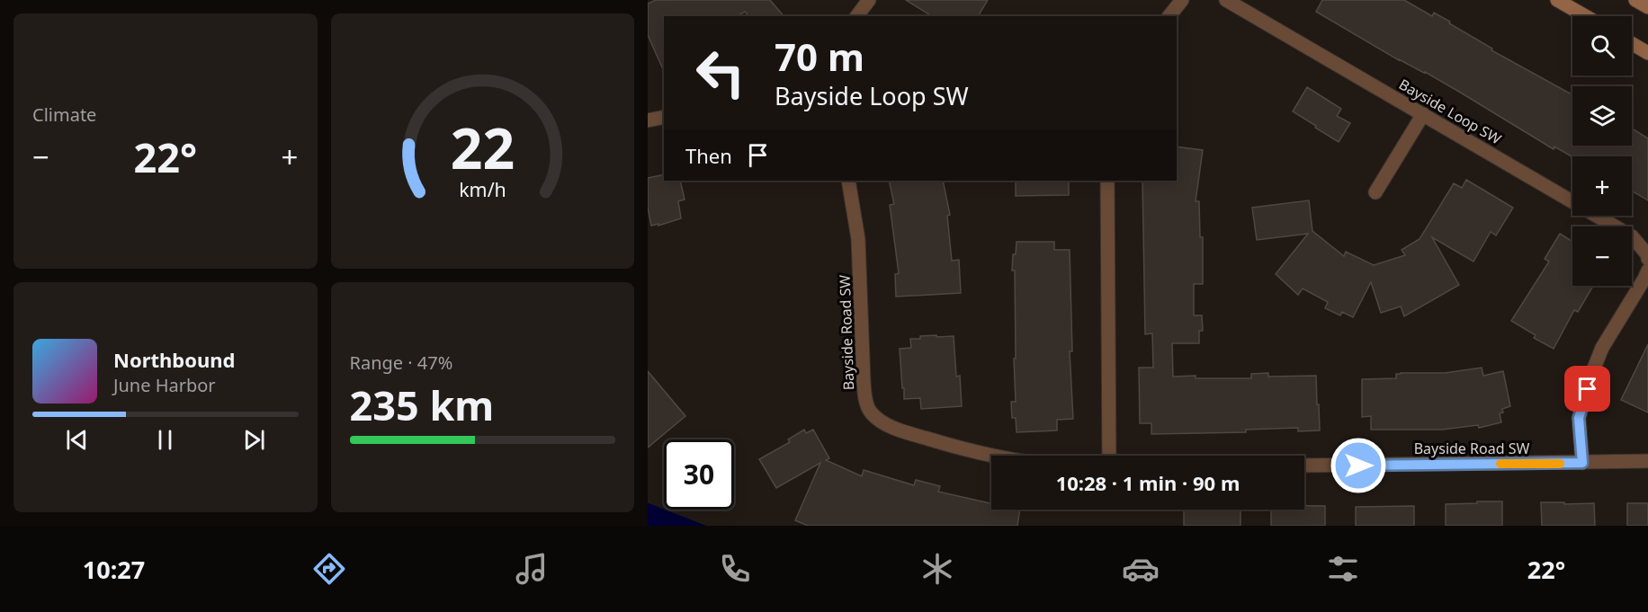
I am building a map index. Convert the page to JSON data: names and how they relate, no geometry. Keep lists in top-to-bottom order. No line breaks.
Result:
{"streets":{"street":["Bayside Loop SW","Bayside Road SW"]},"page":{"tile":["Climate",["Range · 47%","235 km"]],"map_buttons":["+","−"],"turn":["70 m","Bayside Loop SW"],"then":"Then","heat":["−","22°","+"],"song":["Northbound","June Harbor"],"limit":"30","trip":"10:28 · 1 min · 90 m","tabs":["10:27","22°"],"gauge":["22","km/h"]}}
